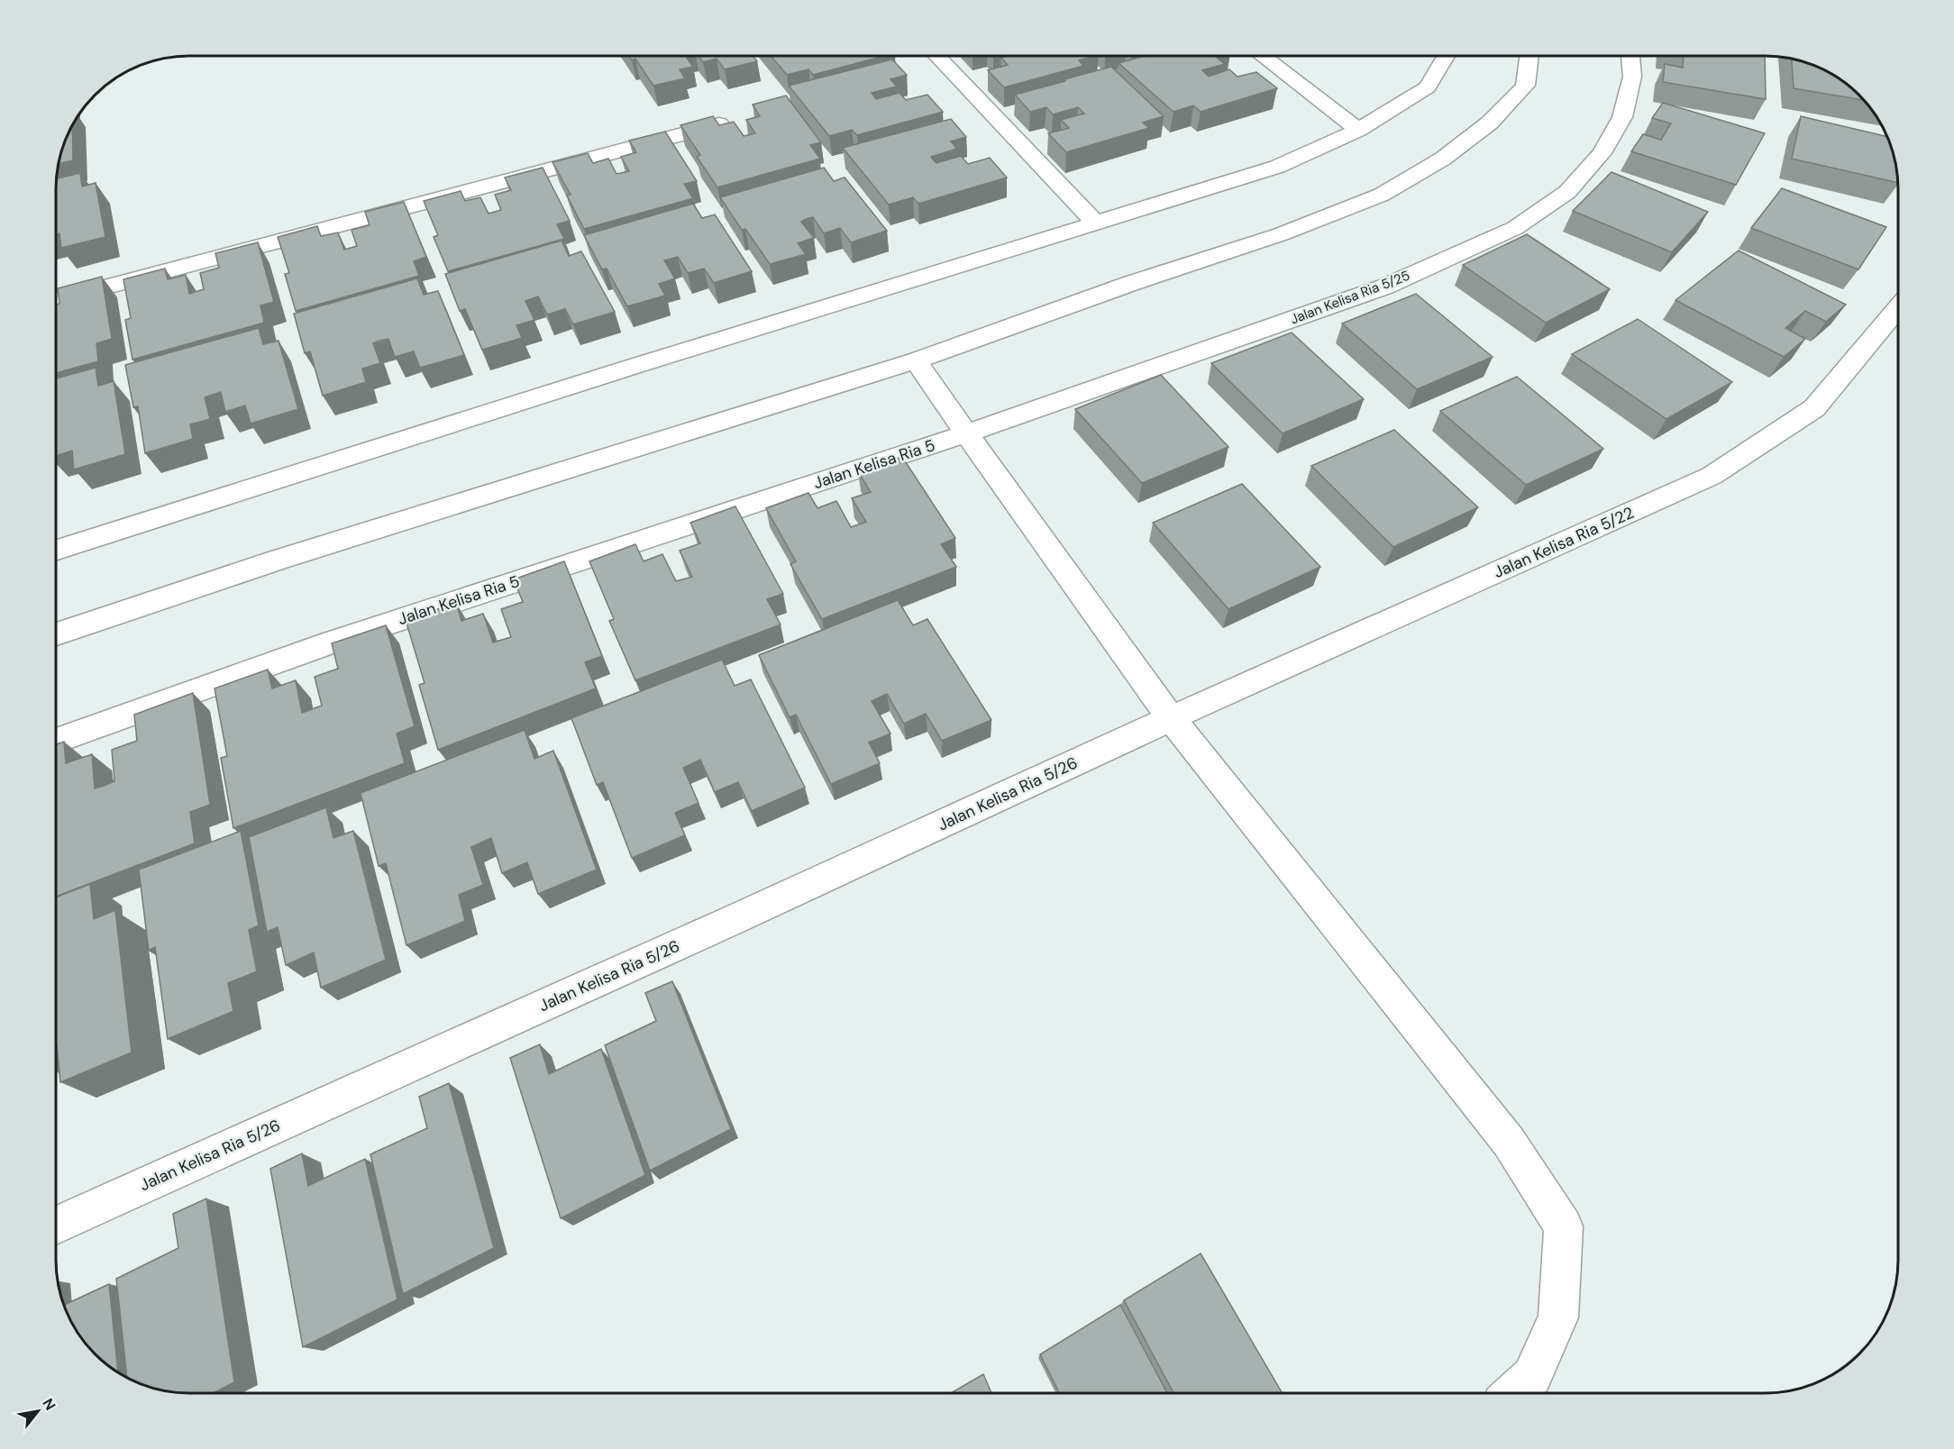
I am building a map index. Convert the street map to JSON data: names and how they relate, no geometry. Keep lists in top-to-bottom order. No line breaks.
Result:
{"streets":{"street":["Jalan Kelisa Ria 5/25","Jalan Kelisa Ria 5","Jalan Kelisa Ria 5/22","Jalan Kelisa Ria 5/26"]},"crossings":[["Jalan Kelisa Ria 5/25","Jalan Kelisa Ria 5"],["Jalan Kelisa Ria 5/22","Jalan Kelisa Ria 5/26"]],"north":"top right"}
